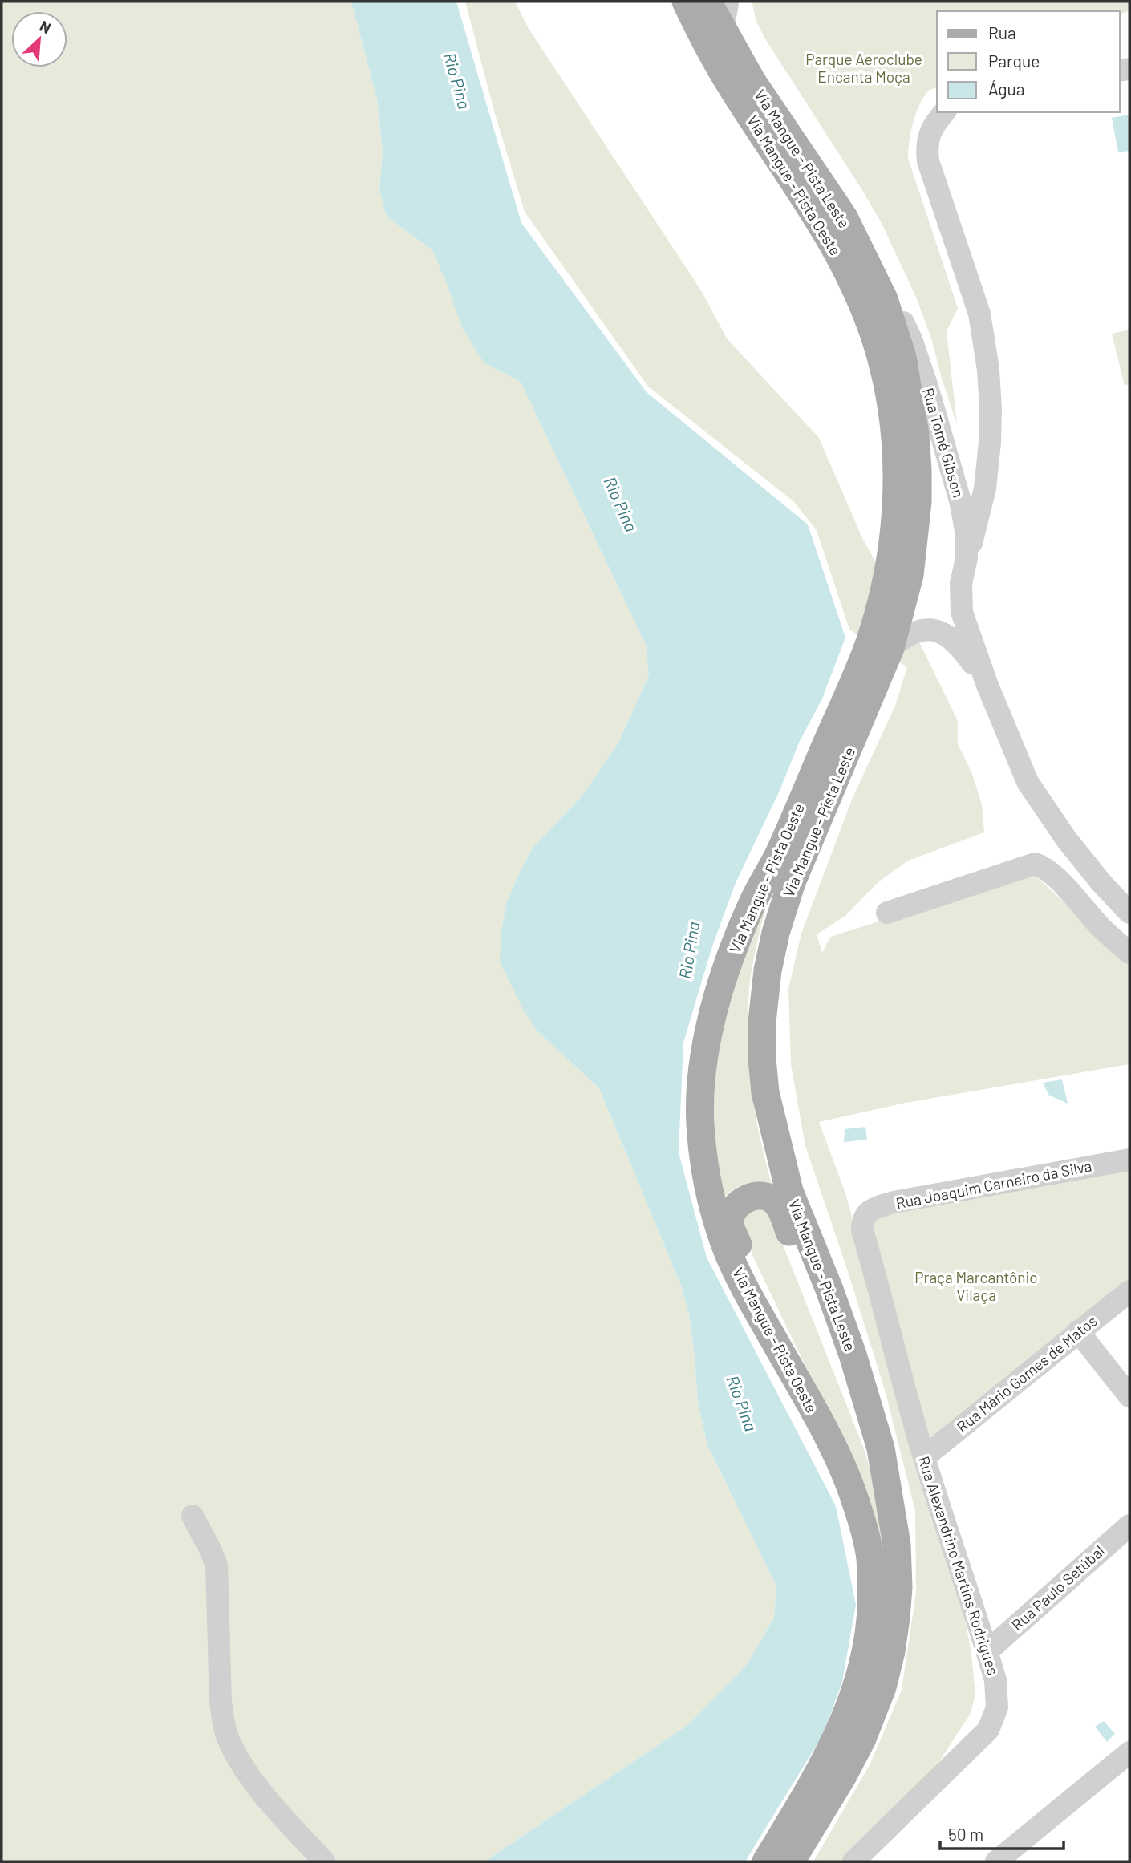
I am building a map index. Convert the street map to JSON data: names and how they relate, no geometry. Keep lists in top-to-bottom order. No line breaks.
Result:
{"streets":{"main road":["Via Mangue - Pista Leste","Via Mangue - Pista Oeste"],"street":["Rua Tomé Gibson","Rua Joaquim Carneiro da Silva","Rua Mário Gomes de Matos","Rua Alexandrino Martins Rodrigues","Rua Paulo Setúbal"]},"crossings":[["Via Mangue - Pista Leste","Via Mangue - Pista Oeste"],["Via Mangue - Pista Leste","Rua Tomé Gibson"],["Via Mangue - Pista Oeste","Rua Tomé Gibson"],["Rua Joaquim Carneiro da Silva","Rua Alexandrino Martins Rodrigues"],["Rua Mário Gomes de Matos","Rua Alexandrino Martins Rodrigues"],["Rua Alexandrino Martins Rodrigues","Rua Paulo Setúbal"]],"water":["Rio Pina"],"parks":["Parque Aeroclube Encanta Moça","Praça Marcantônio Vilaça"],"legend":["Rua","Parque","Água"],"scale_bar":"50 m","north":"top right"}
